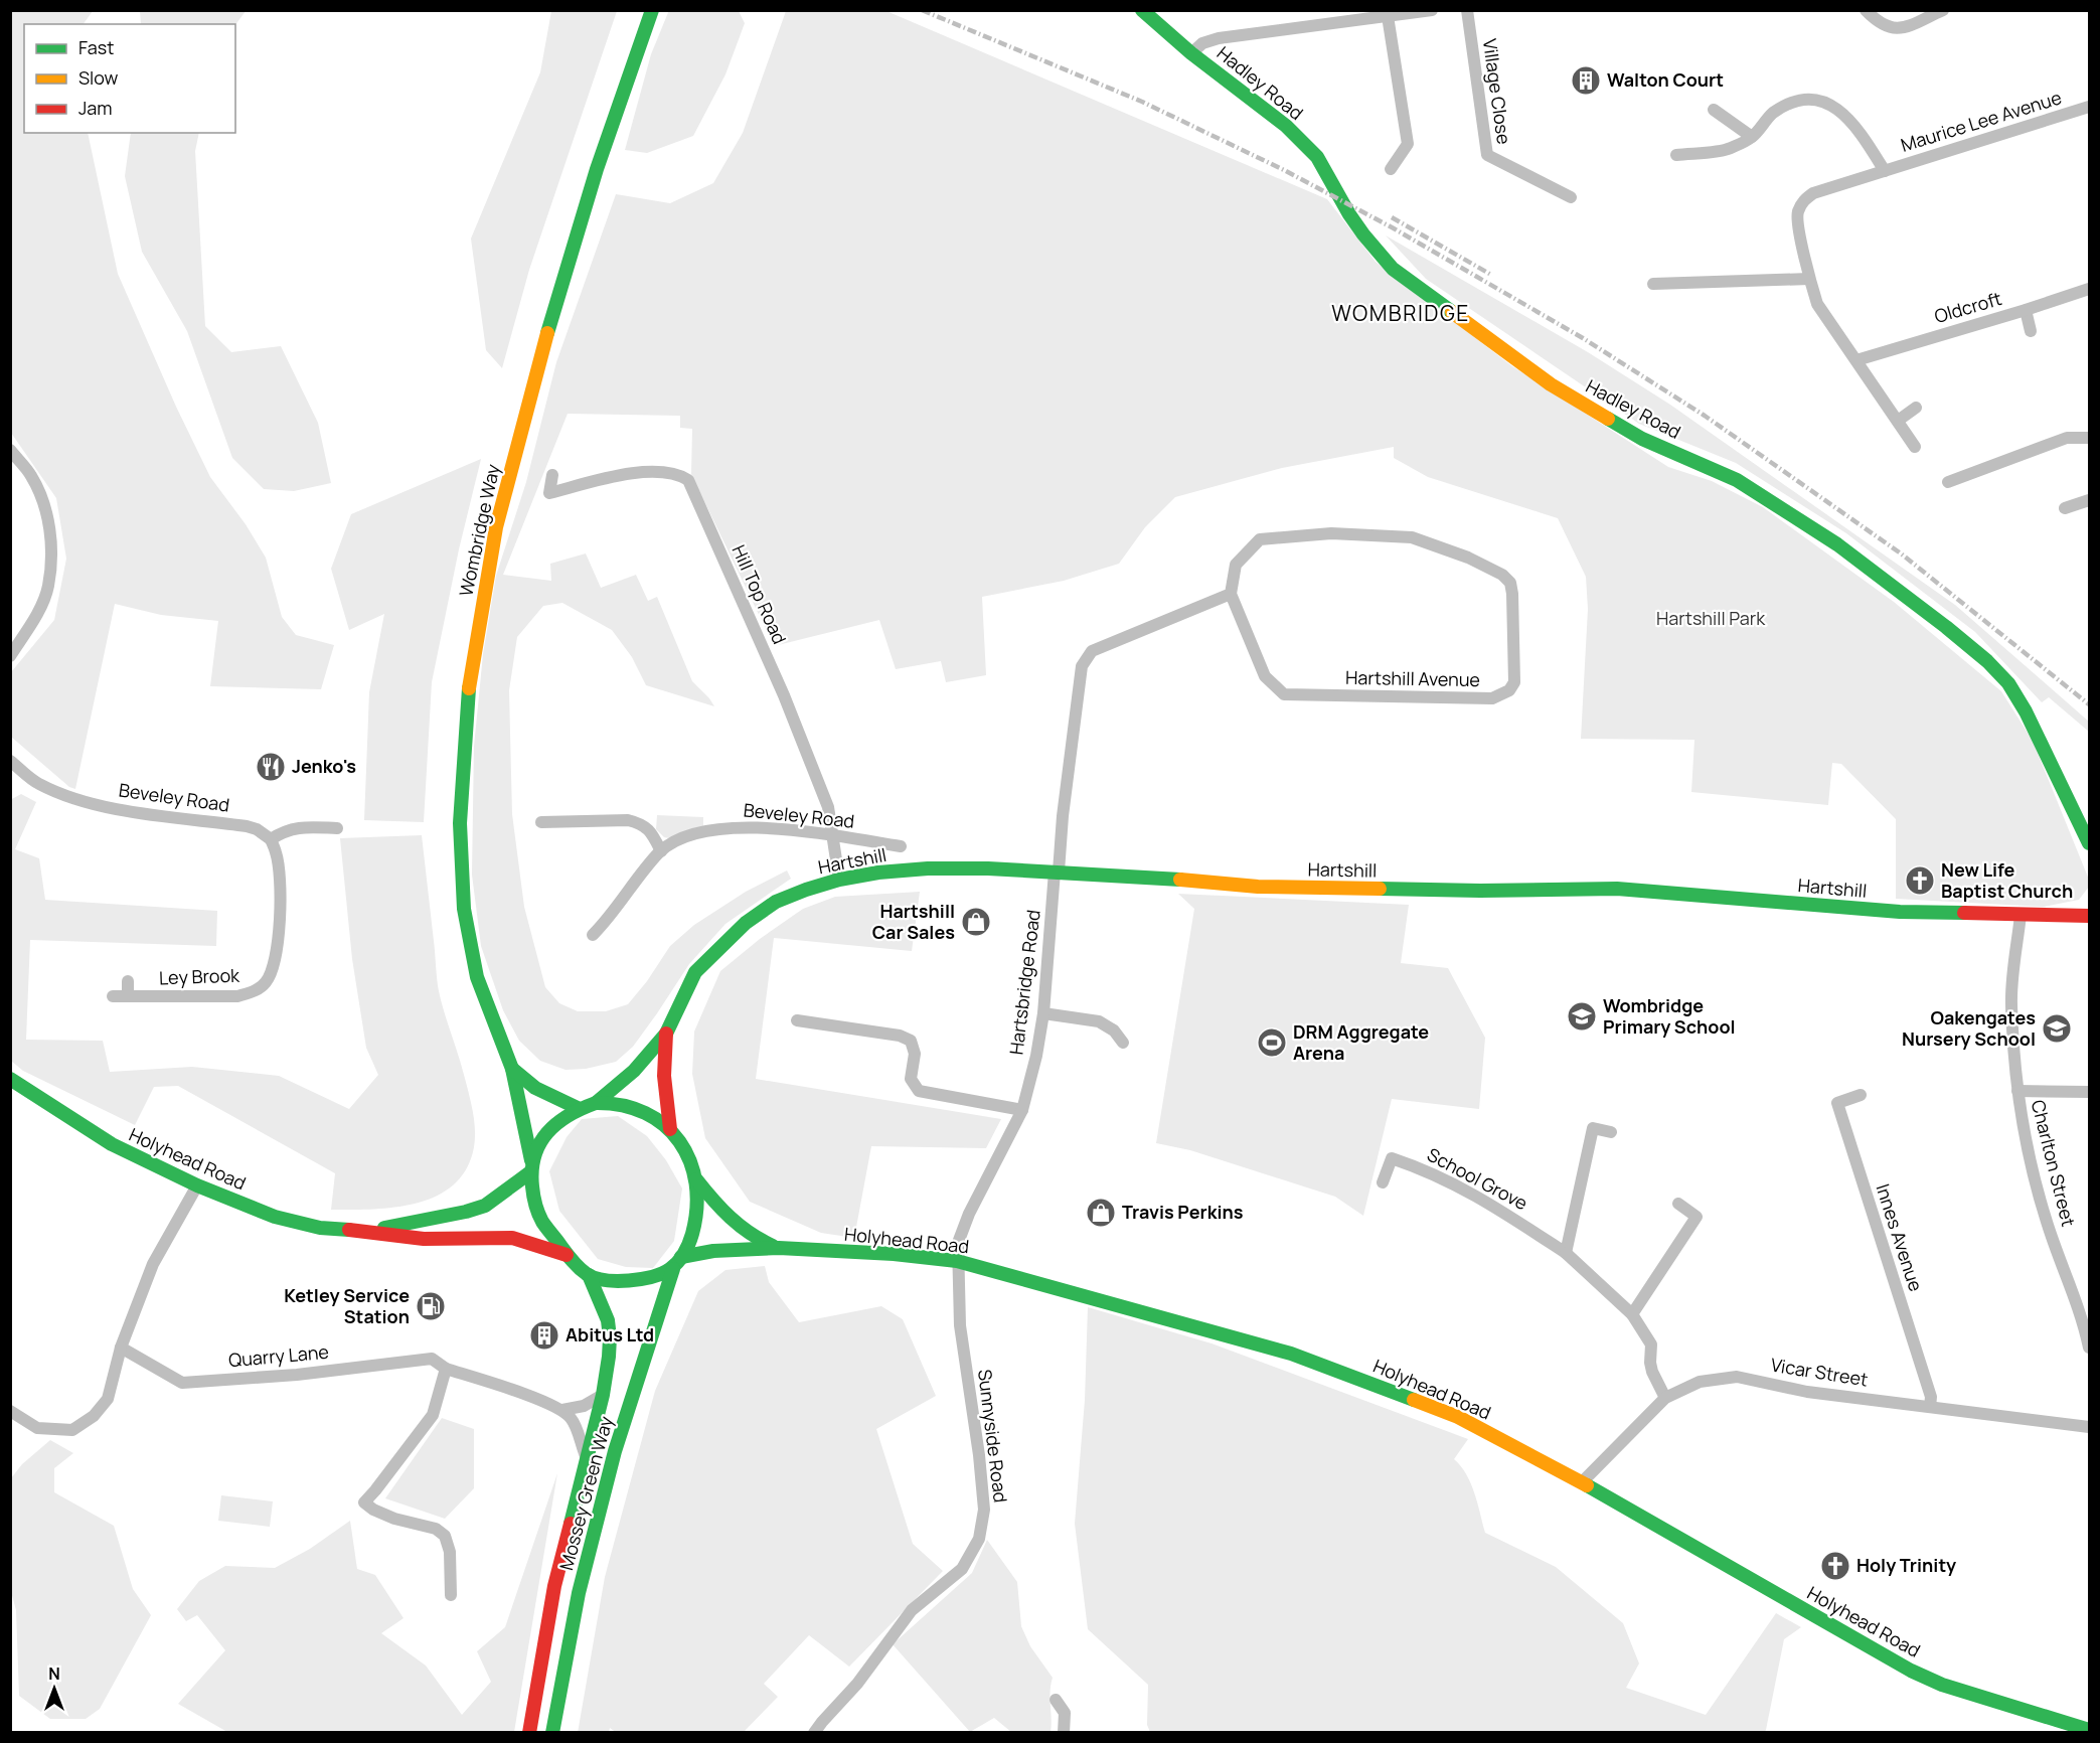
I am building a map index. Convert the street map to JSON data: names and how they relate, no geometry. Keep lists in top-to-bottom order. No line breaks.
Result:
{"streets":{"street":["Hadley Road","Village Close","Maurice Lee Avenue","Oldcroft","Wombridge Way","Hill Top Road","Hartshill Avenue","Beveley Road","Hartshill","Ley Brook","Hartsbridge Road","Holyhead Road","Charlton Street","School Grove","Innes Avenue","Quarry Lane","Vicar Street","Sunnyside Road","Mossey Green Way"]},"crossings":[["Wombridge Way","Hartshill"],["Wombridge Way","Holyhead Road"],["Wombridge Way","Mossey Green Way"],["Hill Top Road","Beveley Road"],["Hill Top Road","Hartshill"],["Beveley Road","Ley Brook"],["Hartshill","Hartsbridge Road"],["Hartshill","Holyhead Road"],["Hartshill","Charlton Street"],["Hartshill","Mossey Green Way"],["Hartsbridge Road","Holyhead Road"],["Hartsbridge Road","Sunnyside Road"],["Holyhead Road","Vicar Street"],["Holyhead Road","Sunnyside Road"],["Holyhead Road","Mossey Green Way"],["School Grove","Vicar Street"],["Innes Avenue","Vicar Street"]],"districts":["WOMBRIDGE"],"parks":["Hartshill Park"],"places":{"building":["Walton Court","Abitus Ltd"],"restaurant":["Jenko's"],"church":["New Life Baptist Church","Holy Trinity"],"shop":["Hartshill Car Sales","Travis Perkins"],"school or university":["Wombridge Primary School","Oakengates Nursery School"],"sports":["DRM Aggregate Arena"],"fuel station":["Ketley Service Station"]},"legend":["Fast","Slow","Jam"],"north":"top"}
